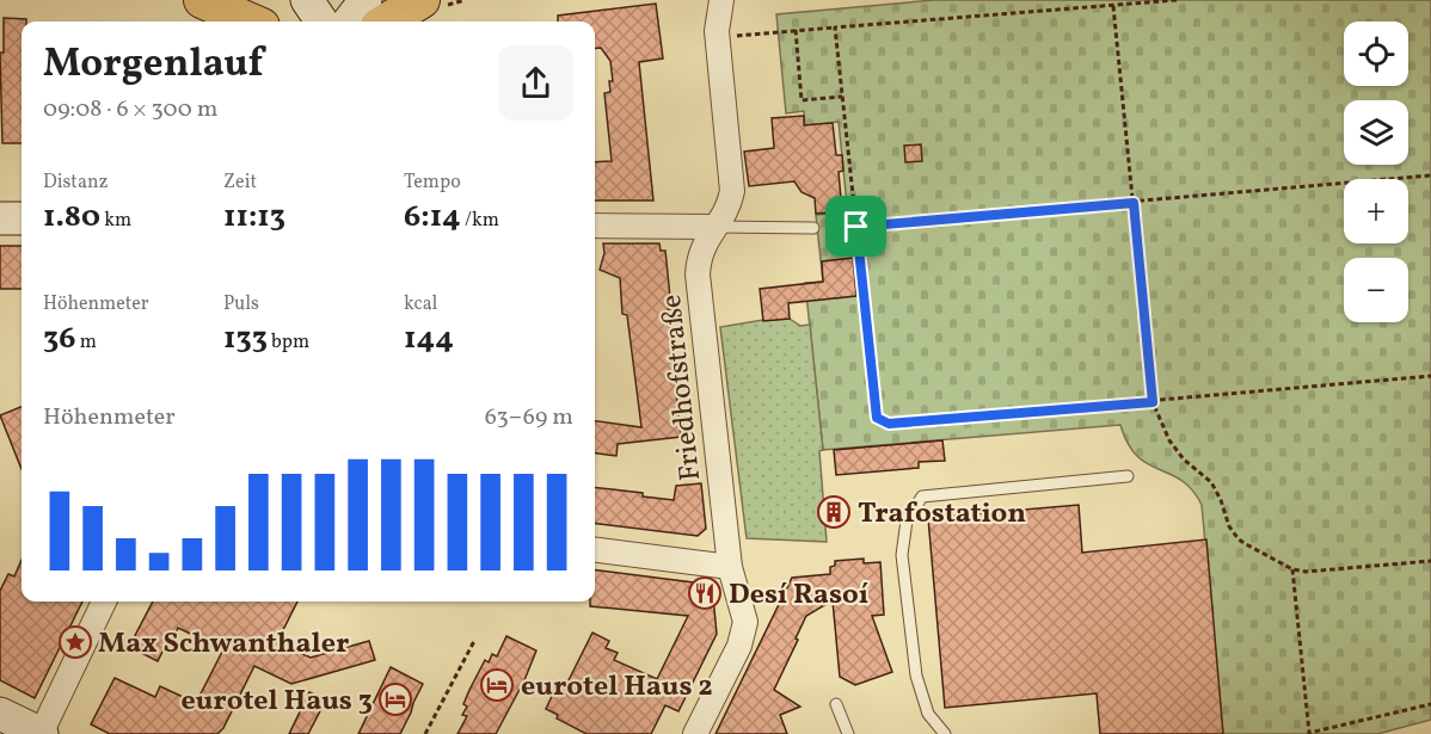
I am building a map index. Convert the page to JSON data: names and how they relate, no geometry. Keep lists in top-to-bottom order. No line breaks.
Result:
{"streets":{"street":["Friedhofstraße"]},"places":{"building":["Trafostation"],"restaurant":["Desí Rasoí"],"place":["Max Schwanthaler"],"hotel":["eurotel Haus 2","eurotel Haus 3"]},"page":{"map_buttons":["+","−"],"heading":["Morgenlauf","09:08 · 6 × 300 m"],"stats":[["Distanz","1.80 km"],["Zeit","11:13"],["Tempo","6:14 /km"],["Höhenmeter","36 m"],["Puls","133 bpm"],["kcal","144"]],"chart":["Höhenmeter","63–69 m"]}}
